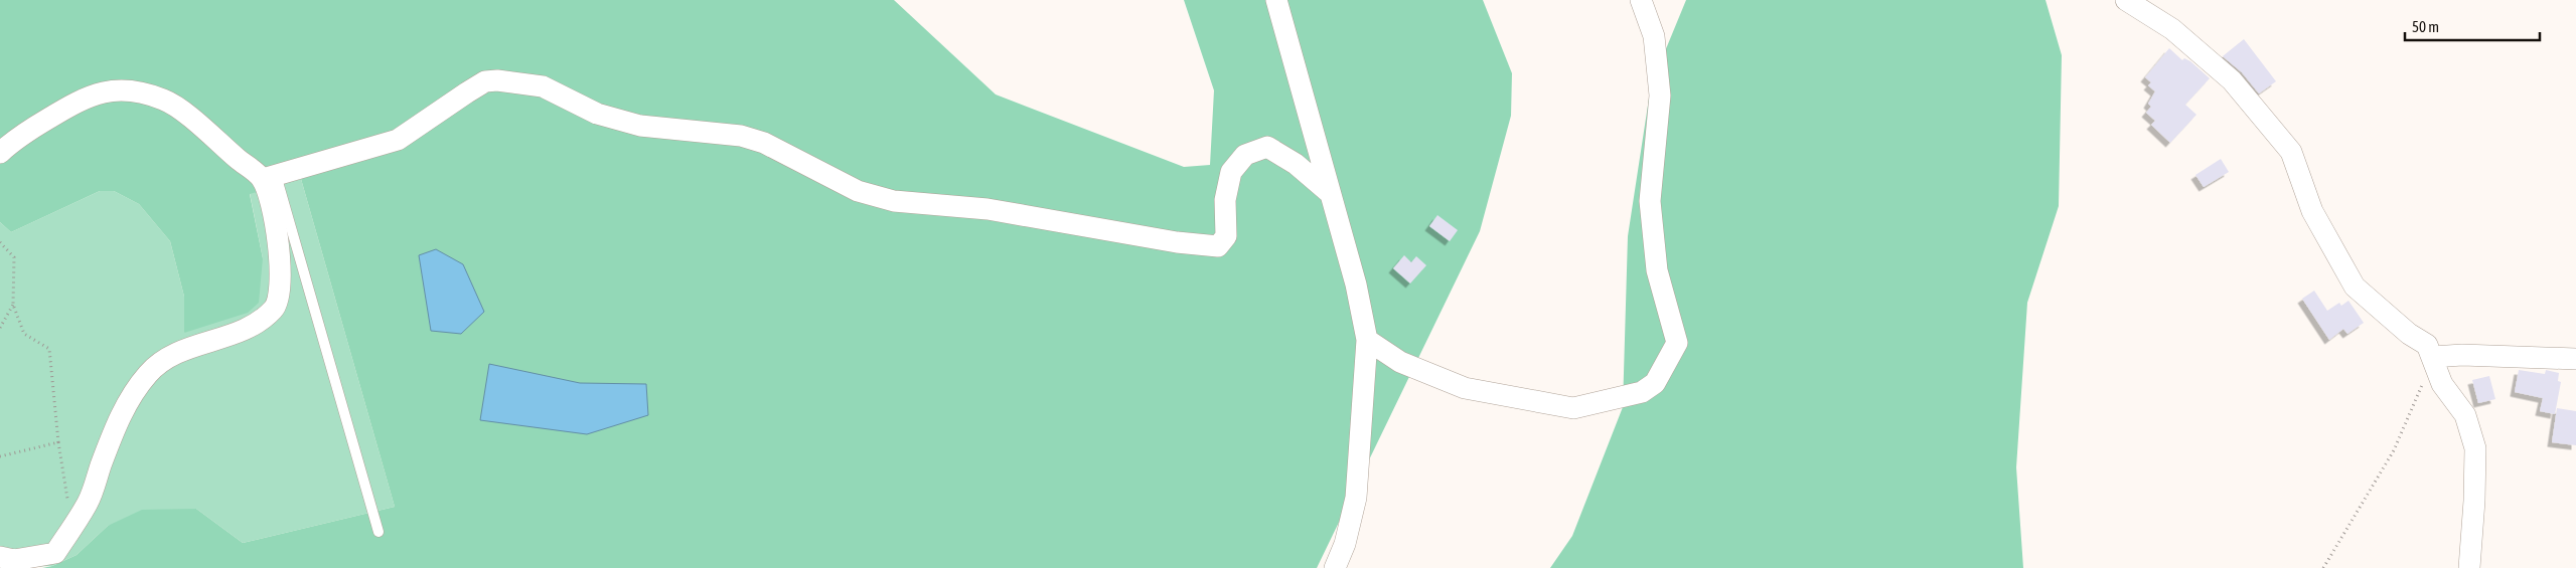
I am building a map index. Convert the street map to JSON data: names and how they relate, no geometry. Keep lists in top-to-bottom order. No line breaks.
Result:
{"scale_bar":"50 m"}
